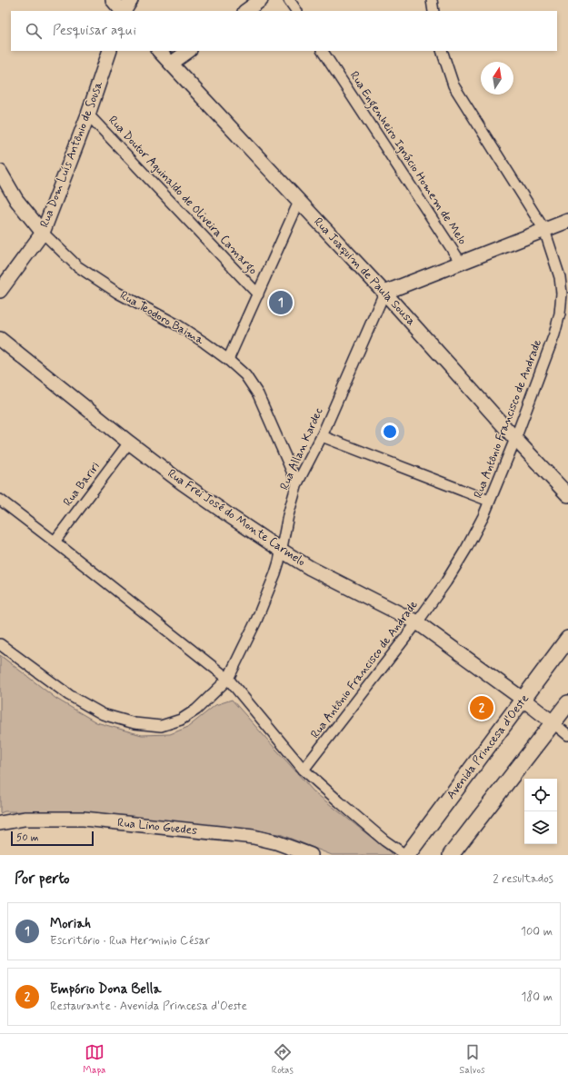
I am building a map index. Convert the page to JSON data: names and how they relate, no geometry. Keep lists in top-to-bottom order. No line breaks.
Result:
{"streets":{"main road":["Avenida Princesa d'Oeste"],"street":["Rua Dom Luís Antônio de Sousa","Rua Engenheiro Ignácio Homem de Melo","Rua Doutor Aguinaldo de Oliveira Camargo","Rua Joaquim de Paula Sousa","Rua Teodoro Baima","Rua Antônio Francisco de Andrade","Rua Allan Kardec","Rua Bariri","Rua Frei José do Monte Carmelo","Rua Lino Guedes"]},"crossings":[["Rua Dom Luís Antônio de Sousa","Rua Doutor Aguinaldo de Oliveira Camargo"],["Rua Dom Luís Antônio de Sousa","Rua Teodoro Baima"],["Rua Joaquim de Paula Sousa","Rua Antônio Francisco de Andrade"],["Rua Joaquim de Paula Sousa","Rua Allan Kardec"],["Rua Teodoro Baima","Rua Allan Kardec"],["Rua Antônio Francisco de Andrade","Rua Frei José do Monte Carmelo"],["Rua Allan Kardec","Rua Frei José do Monte Carmelo"],["Rua Bariri","Rua Frei José do Monte Carmelo"],["Rua Frei José do Monte Carmelo","Avenida Princesa d'Oeste"]],"scale_bar":"50 m","north":"top","page":{"search":"Pesquisar aqui","pins":["1","2"],"scale":"50 m","heading":["Por perto","2 resultados"],"list":[{"mark":"1","name":"Moriah","note":"Escritório · Rua Herminio César","value":"100 m"},{"mark":"2","name":"Empório Dona Bella","note":"Restaurante · Avenida Princesa d'Oeste","value":"180 m"}],"nav":["Mapa","Rotas","Salvos"]}}
